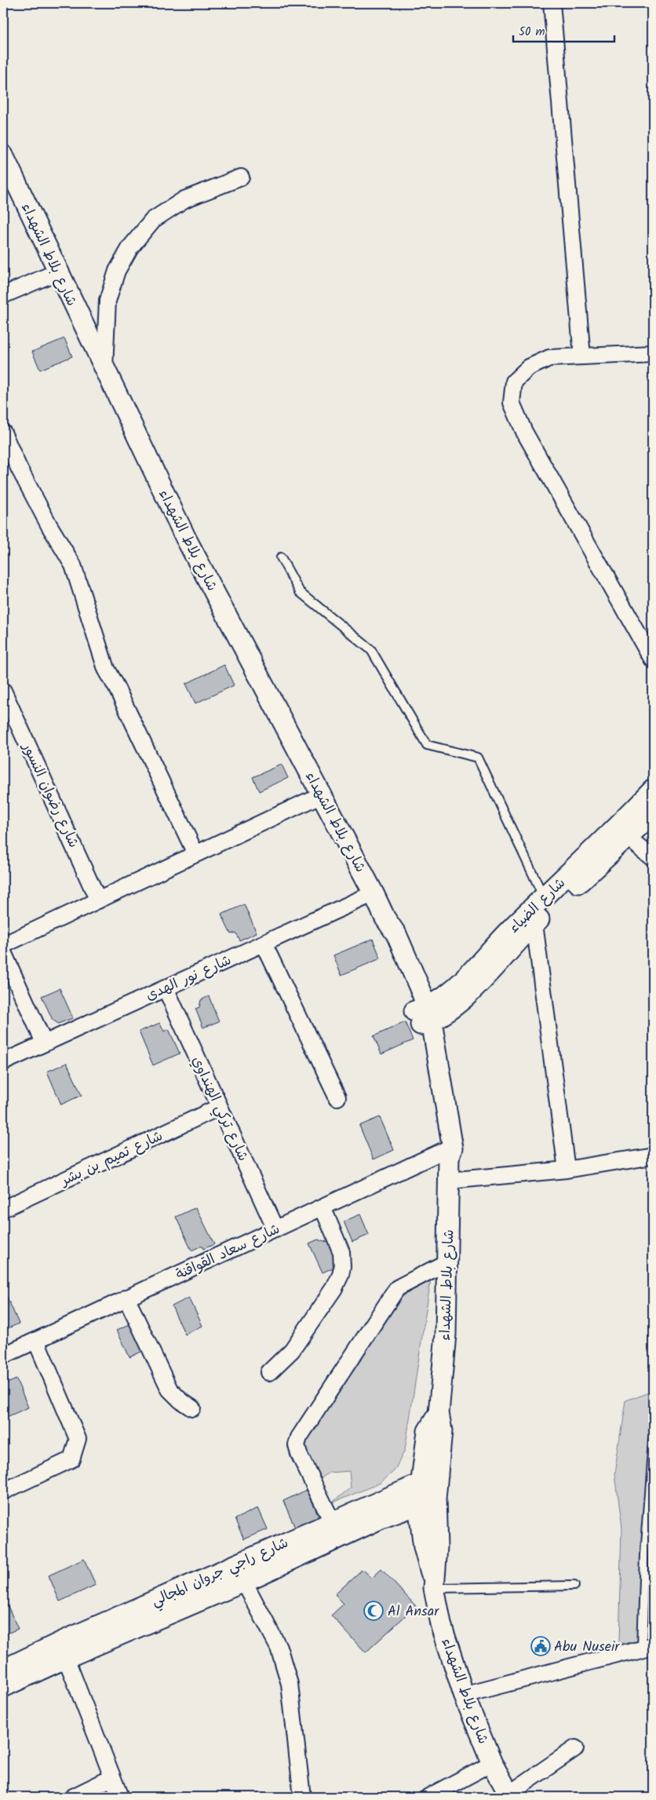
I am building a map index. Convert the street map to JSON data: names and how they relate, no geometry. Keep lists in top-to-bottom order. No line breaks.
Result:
{"streets":{"street":["شارع بلاط الشهداء","شارع رضوان النسور","شارع الضياء","شارع نور الهدى","شارع تركي الهنداوي","شارع تميم بن بشر","شارع سعاد القواقنة","شارع راجي جروان المجالي"]},"crossings":[["شارع بلاط الشهداء","شارع الضياء"],["شارع بلاط الشهداء","شارع نور الهدى"],["شارع بلاط الشهداء","شارع سعاد القواقنة"],["شارع بلاط الشهداء","شارع راجي جروان المجالي"],["شارع نور الهدى","شارع تركي الهنداوي"],["شارع تركي الهنداوي","شارع تميم بن بشر"],["شارع تركي الهنداوي","شارع سعاد القواقنة"]],"places":{"mosque":["Al Ansar"],"public building":["Abu Nuseir"]},"scale_bar":"50 m"}
